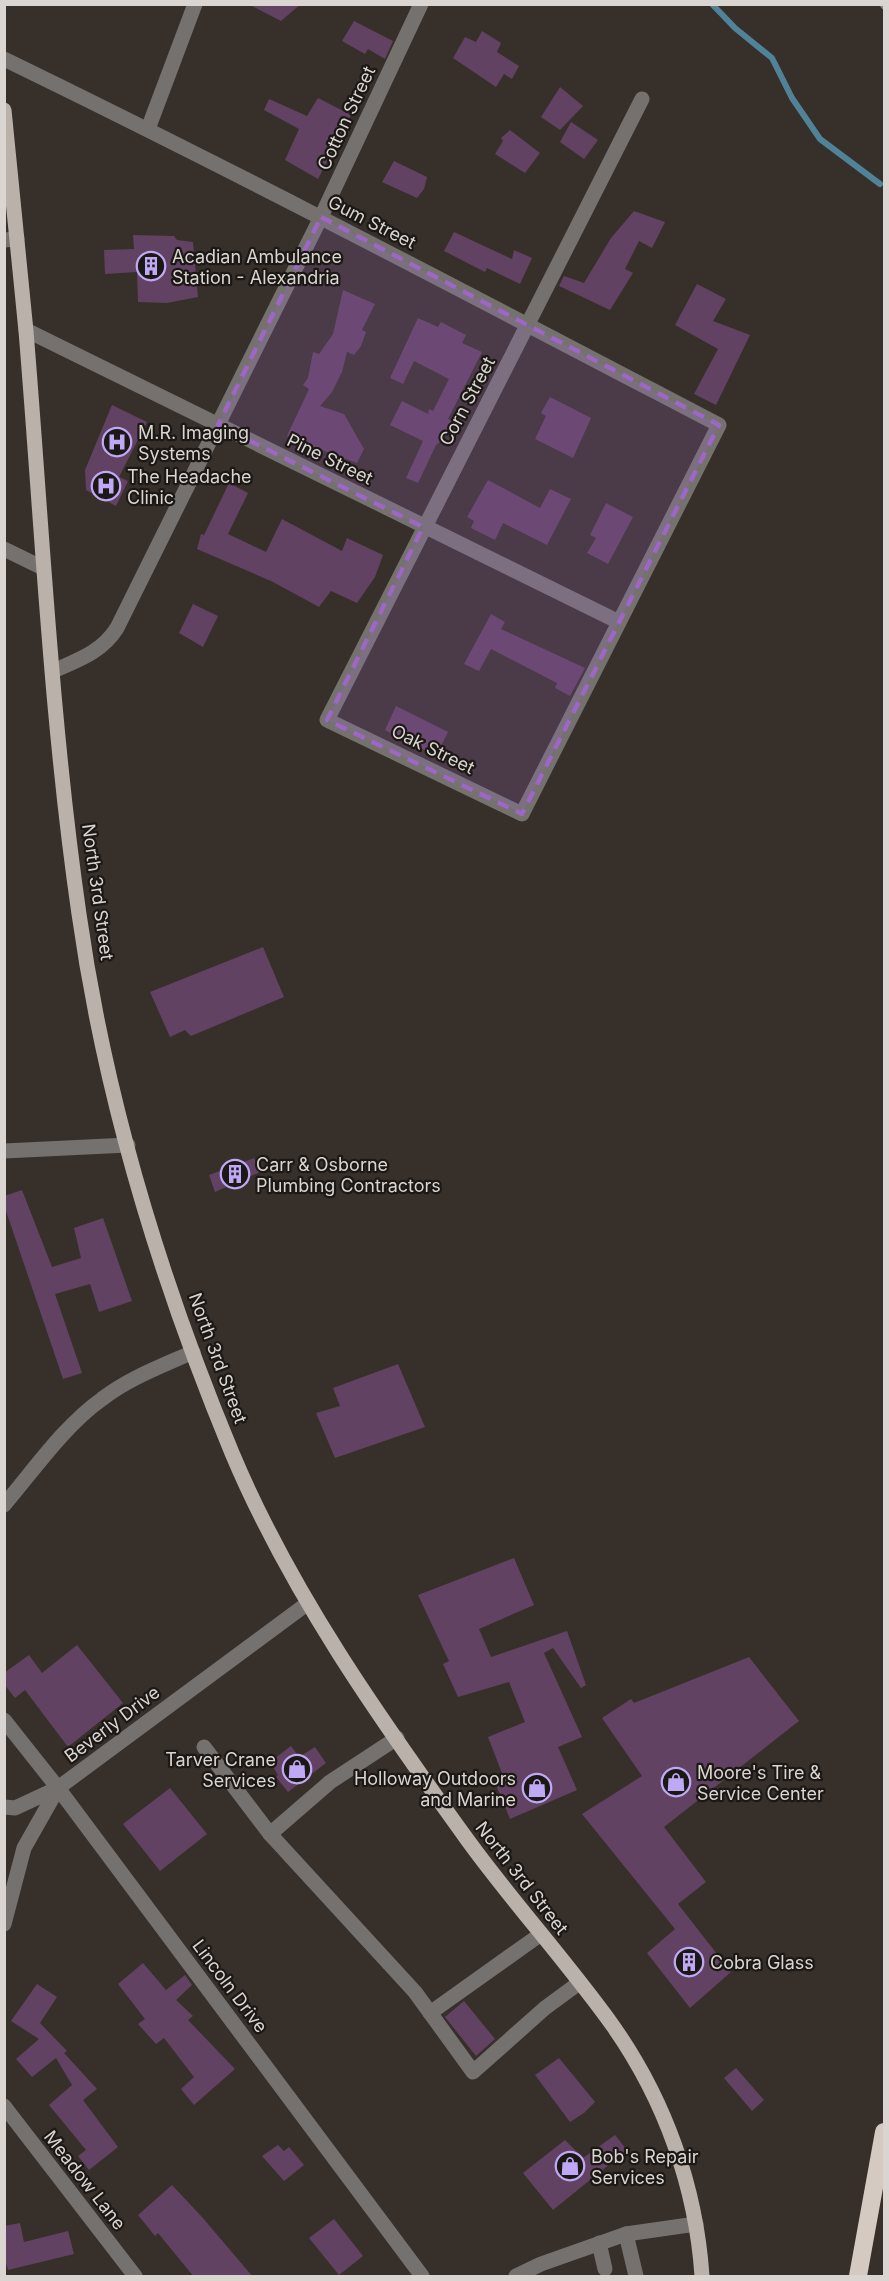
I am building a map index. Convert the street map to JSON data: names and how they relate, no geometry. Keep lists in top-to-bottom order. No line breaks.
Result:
{"streets":{"main road":["North 3rd Street"],"street":["Cotton Street","Gum Street","Corn Street","Pine Street","Oak Street","Beverly Drive","Lincoln Drive","Meadow Lane"]},"crossings":[["Cotton Street","Gum Street"],["Cotton Street","Pine Street"],["Cotton Street","North 3rd Street"],["Gum Street","Corn Street"],["Gum Street","Pine Street"],["Gum Street","Oak Street"],["Corn Street","Pine Street"],["Corn Street","Oak Street"],["Pine Street","Oak Street"],["Pine Street","North 3rd Street"],["North 3rd Street","Beverly Drive"],["Beverly Drive","Lincoln Drive"]],"places":{"building":["Acadian Ambulance Station - Alexandria","Carr & Osborne Plumbing Contractors","Cobra Glass"],"hospital":["M.R. Imaging Systems","The Headache Clinic"],"shop":["Tarver Crane Services","Moore's Tire & Service Center","Holloway Outdoors and Marine","Bob's Repair Services"]}}
